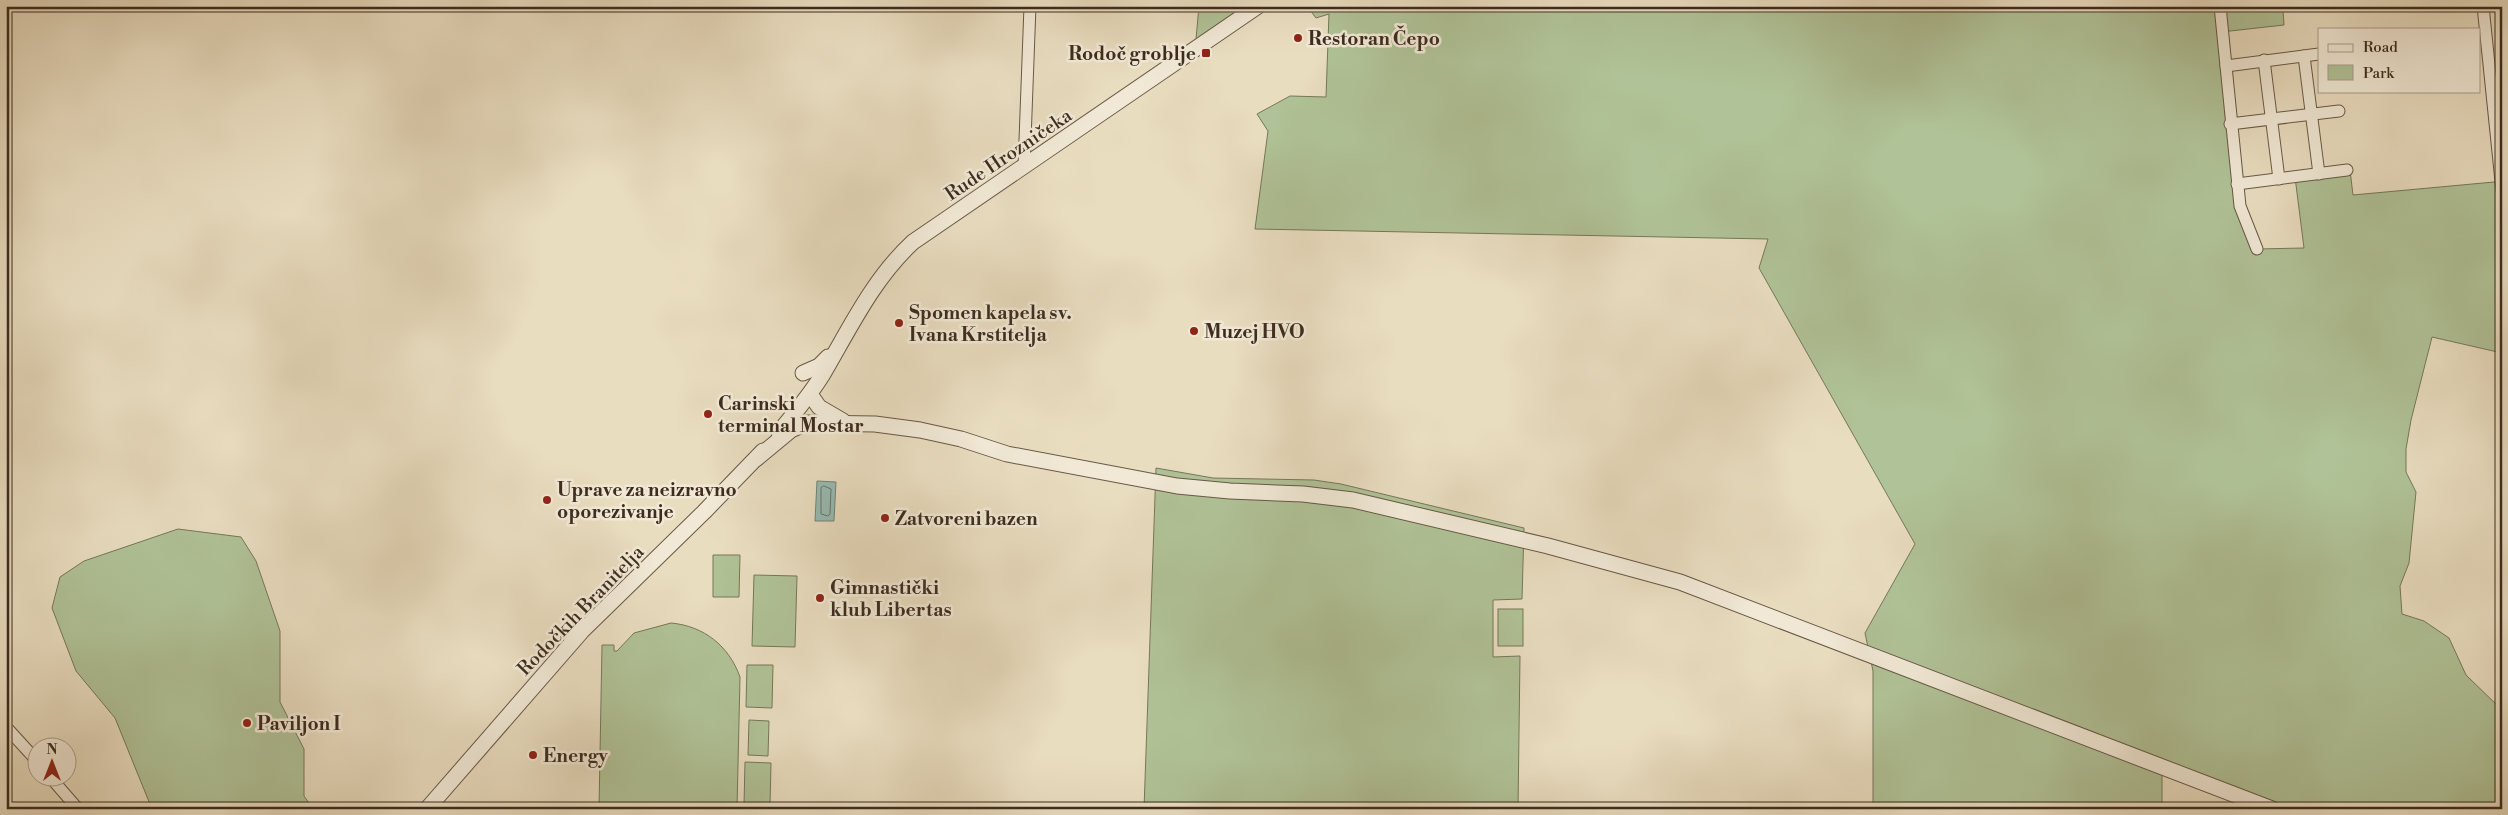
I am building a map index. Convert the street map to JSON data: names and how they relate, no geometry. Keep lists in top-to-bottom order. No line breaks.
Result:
{"streets":{"street":["Rude Hrozničeka","Rodočkih Branitelja"]},"crossings":[["Rude Hrozničeka","Rodočkih Branitelja"]],"places":{"other":["Restoran Čepo","Spomen kapela sv. Ivana Krstitelja","Muzej HVO","Carinski terminal Mostar","Uprave za neizravno oporezivanje","Zatvoreni bazen","Gimnastički klub Libertas","Paviljon I","Energy"],"transit":["Rodoč groblje"]},"legend":["Road","Park"],"north":"top"}
